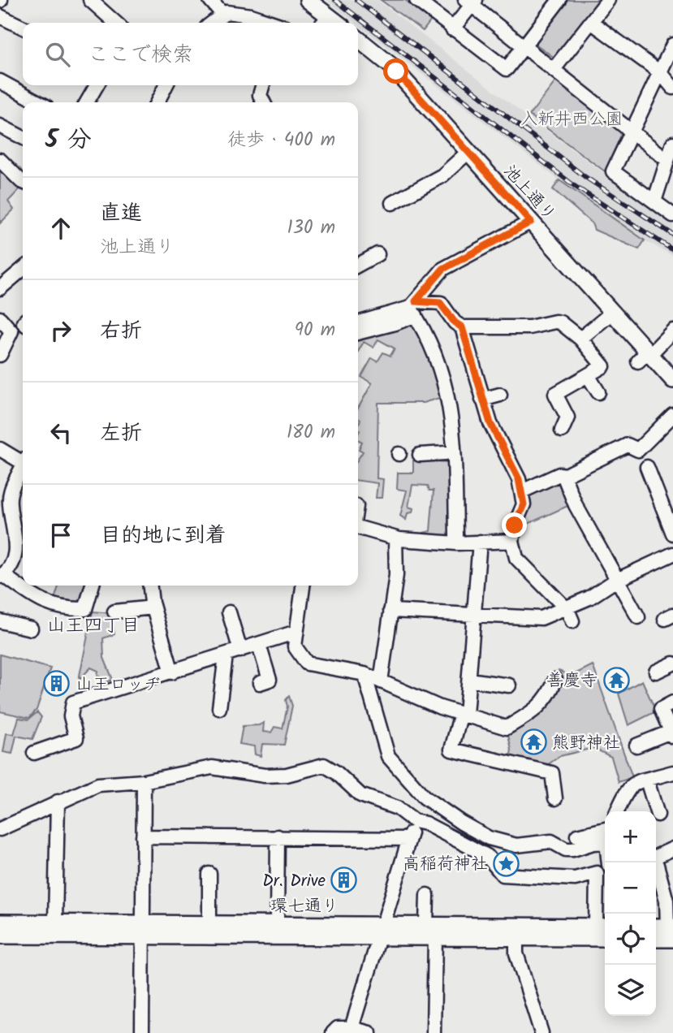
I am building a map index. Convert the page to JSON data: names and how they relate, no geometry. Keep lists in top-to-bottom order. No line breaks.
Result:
{"streets":{"main road":["池上通り","環七通り"]},"districts":["山王四丁目"],"parks":["入新井西公園"],"places":{"temple":["善慶寺","熊野神社"],"building":["山王ロッヂ","Dr. Drive"],"place":["高稲荷神社"]},"page":{"search":"ここで検索","heading":["5 分","徒歩 · 400 m"],"list":[["直進","池上通り","130 m"],["右折","90 m"],["左折","180 m"],"目的地に到着"],"map_buttons":["+","−"]}}
